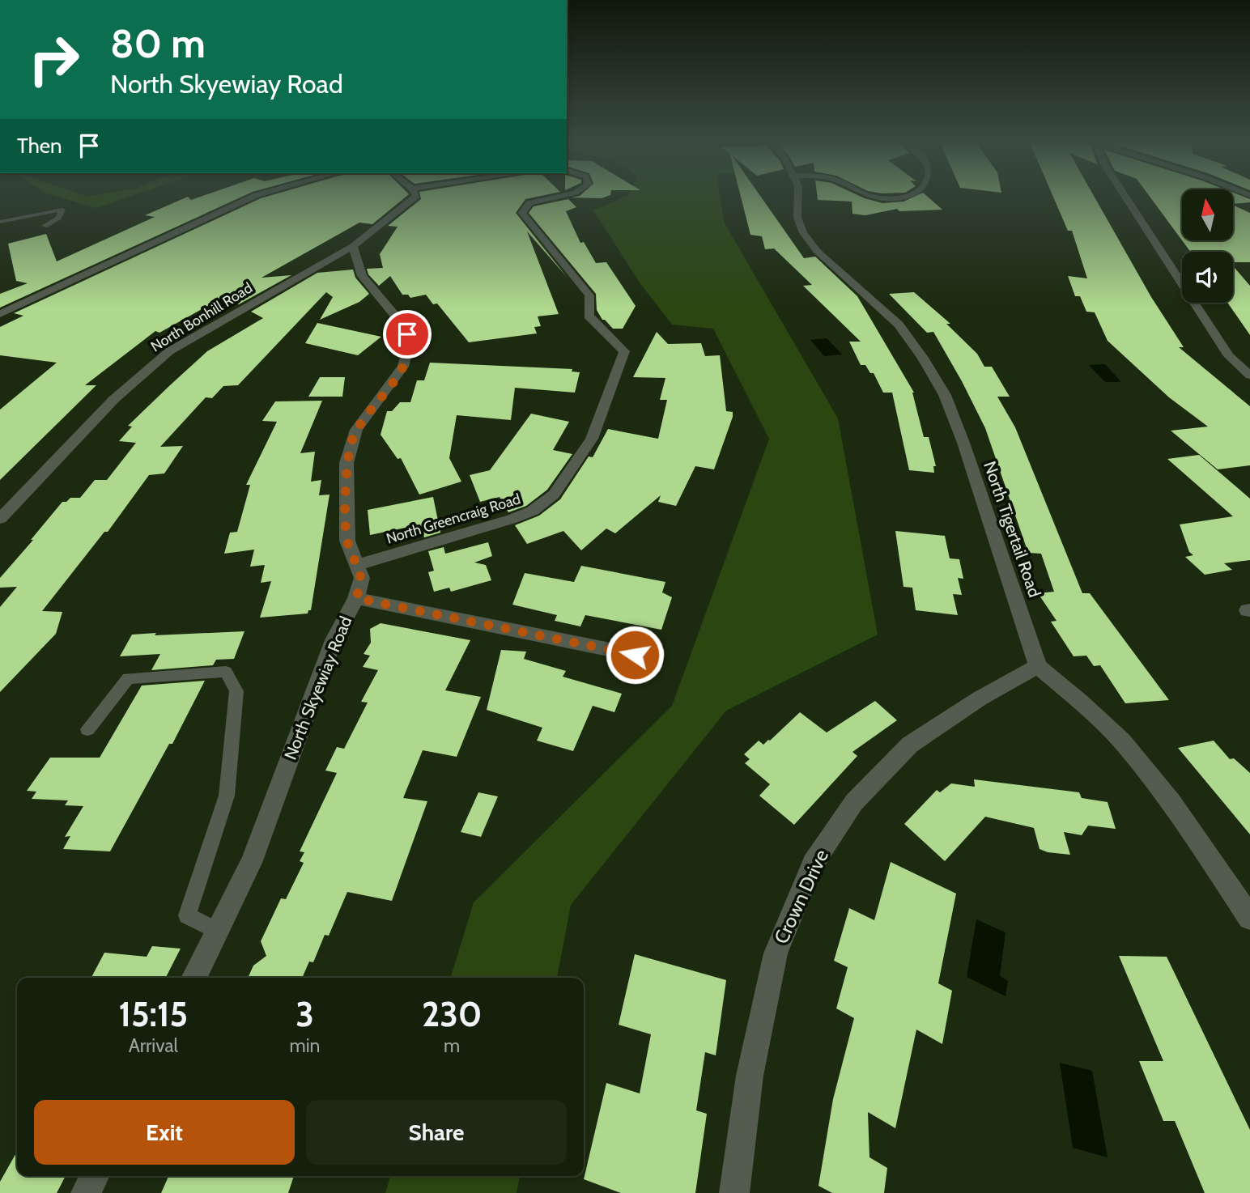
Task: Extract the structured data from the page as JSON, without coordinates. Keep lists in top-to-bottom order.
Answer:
{
  "streets": {
    "street": [
      "North Bonhill Road",
      "North Greencraig Road",
      "North Tigertail Road",
      "North Skyewiay Road",
      "Crown Drive"
    ]
  },
  "crossings": [
    ["North Bonhill Road", "North Skyewiay Road"],
    ["North Greencraig Road", "North Skyewiay Road"],
    ["North Tigertail Road", "Crown Drive"]
  ],
  "north": "top",
  "page": {
    "turn": ["80 m", "North Skyewiay Road"],
    "then": "Then",
    "eta": [
      "15:15",
      "Arrival",
      "3",
      "min",
      "230",
      "m"
    ],
    "buttons": ["Exit", "Share"]
  }
}
